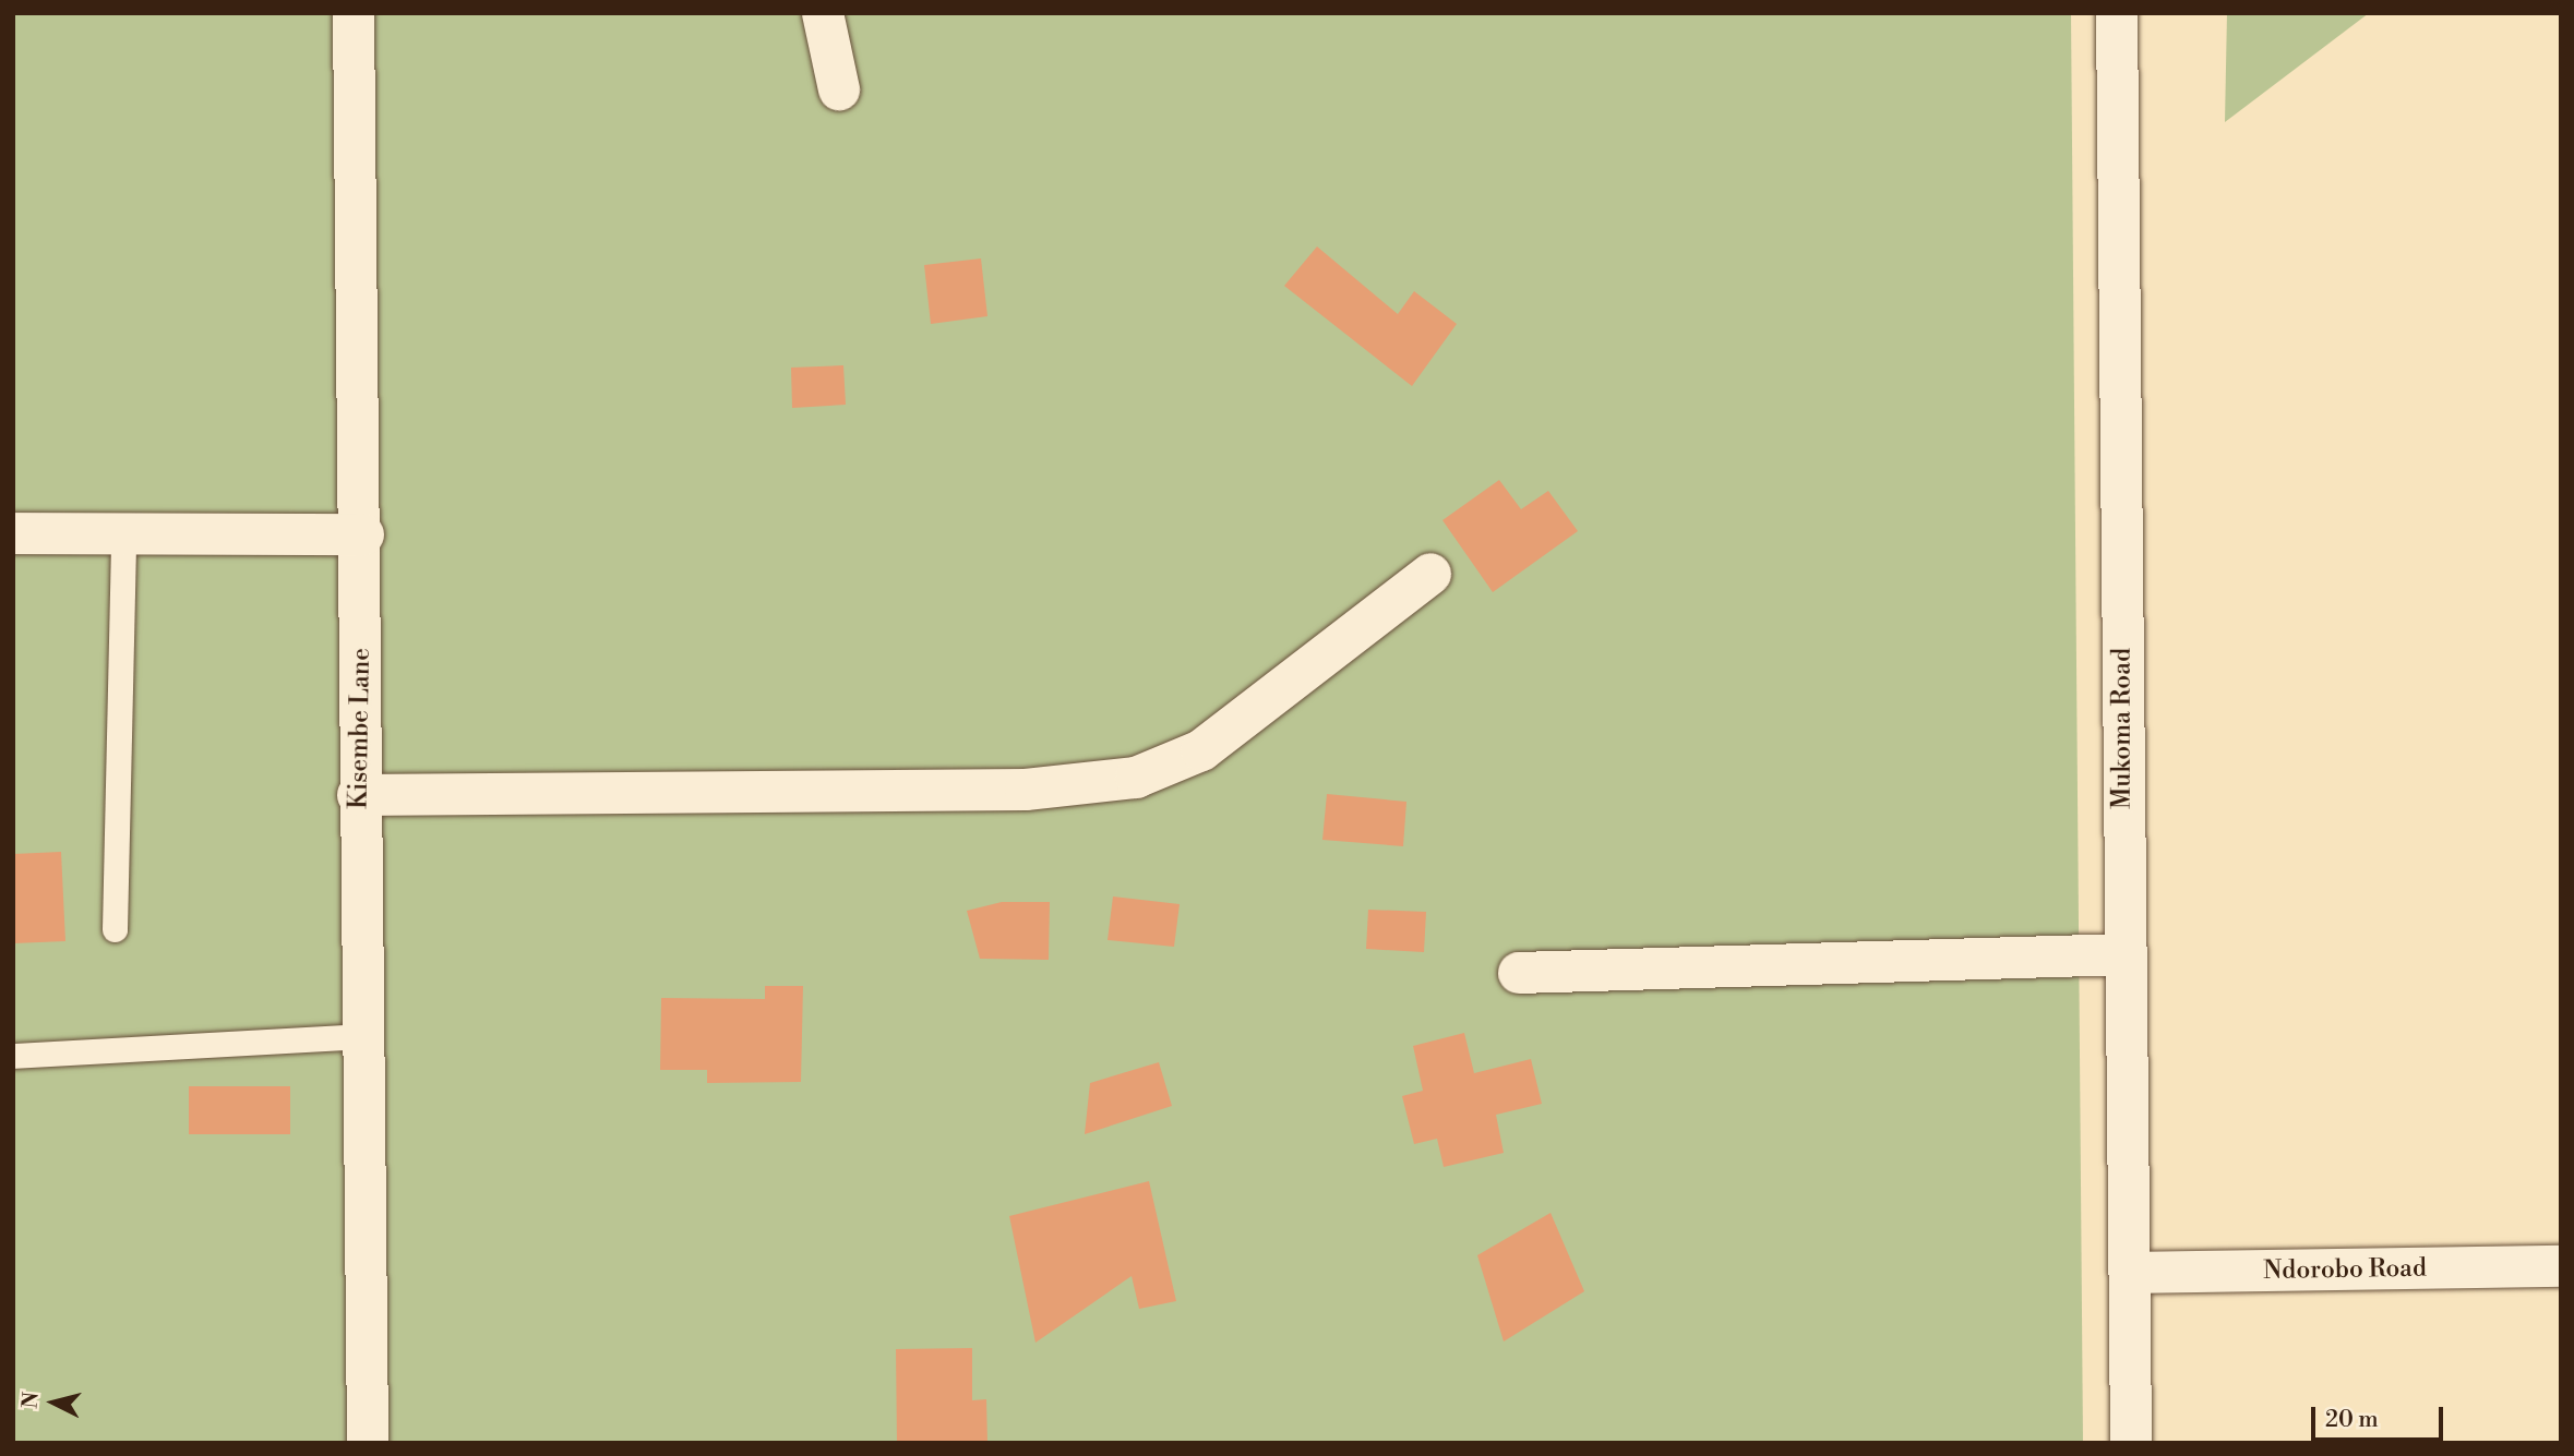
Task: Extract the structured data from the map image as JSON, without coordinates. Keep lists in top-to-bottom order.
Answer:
{
  "streets": {
    "street": ["Kisembe Lane", "Mukoma Road", "Ndorobo Road"]
  },
  "crossings": [
    ["Mukoma Road", "Ndorobo Road"]
  ],
  "scale_bar": "20 m",
  "north": "left"
}
